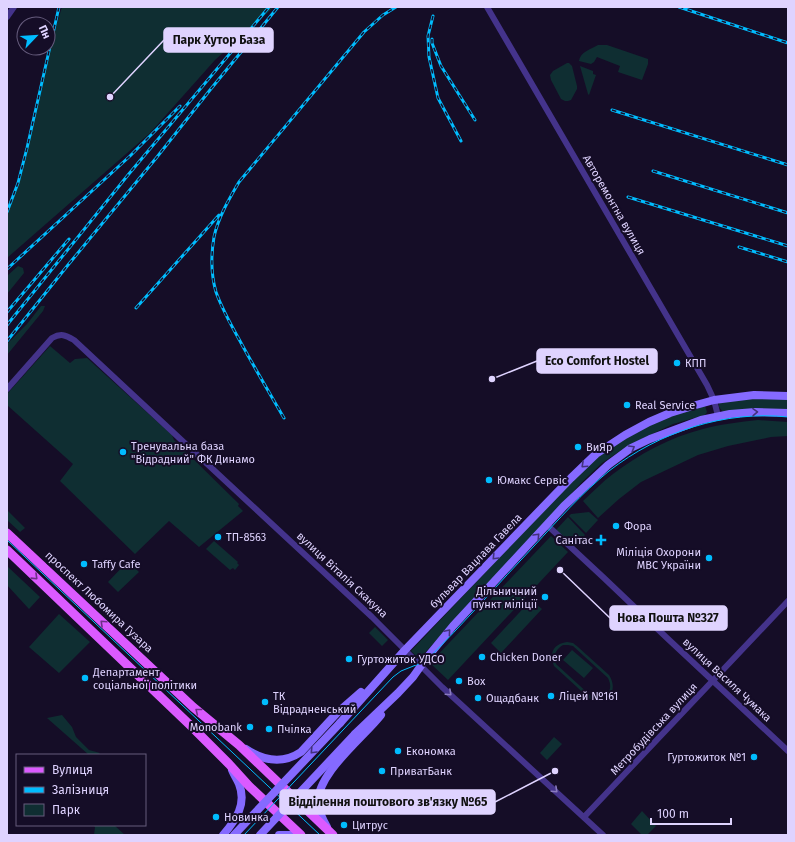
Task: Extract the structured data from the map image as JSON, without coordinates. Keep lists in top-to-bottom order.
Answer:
{
  "streets": {
    "main road": ["бульвар Вацлава Гавела", "проспект Любомира Гузара"],
    "street": [
      "Авторемонтна вулиця",
      "вулиця Віталія Скакуна",
      "вулиця Василя Чумака",
      "Метробудівська вулиця"
    ]
  },
  "crossings": [
    ["Авторемонтна вулиця", "бульвар Вацлава Гавела"],
    ["бульвар Вацлава Гавела", "вулиця Віталія Скакуна"],
    ["вулиця Віталія Скакуна", "Метробудівська вулиця"],
    ["вулиця Василя Чумака", "Метробудівська вулиця"]
  ],
  "places": {
    "other": [
      "Парк Хутор База",
      "КПП",
      "Eco Comfort Hostel",
      "Real Service",
      "ВиЯр",
      "Тренувальна база \"Відрадний\" ФК Динамо",
      "Юмакс Сервіс",
      "Фора",
      "ТП-8563",
      "Міліція Охорони МВС України",
      "Taffy Cafe",
      "Нова Пошта №327",
      "Дільничний пункт міліції",
      "Chicken Doner",
      "Гуртожиток УДСО",
      "Департамент соціальної політики",
      "Box",
      "Ліцей №161",
      "Ощадбанк",
      "ТК Відрадненський",
      "Monobank",
      "Пчілка",
      "Економка",
      "Гуртожиток №1",
      "ПриватБанк",
      "Відділення поштового зв'язку №65",
      "Новинка",
      "Цитрус"
    ],
    "health": ["Санітас"]
  },
  "legend": ["Вулиця", "Залізниця", "Парк"],
  "scale_bar": "100 m",
  "north": "top right"
}
